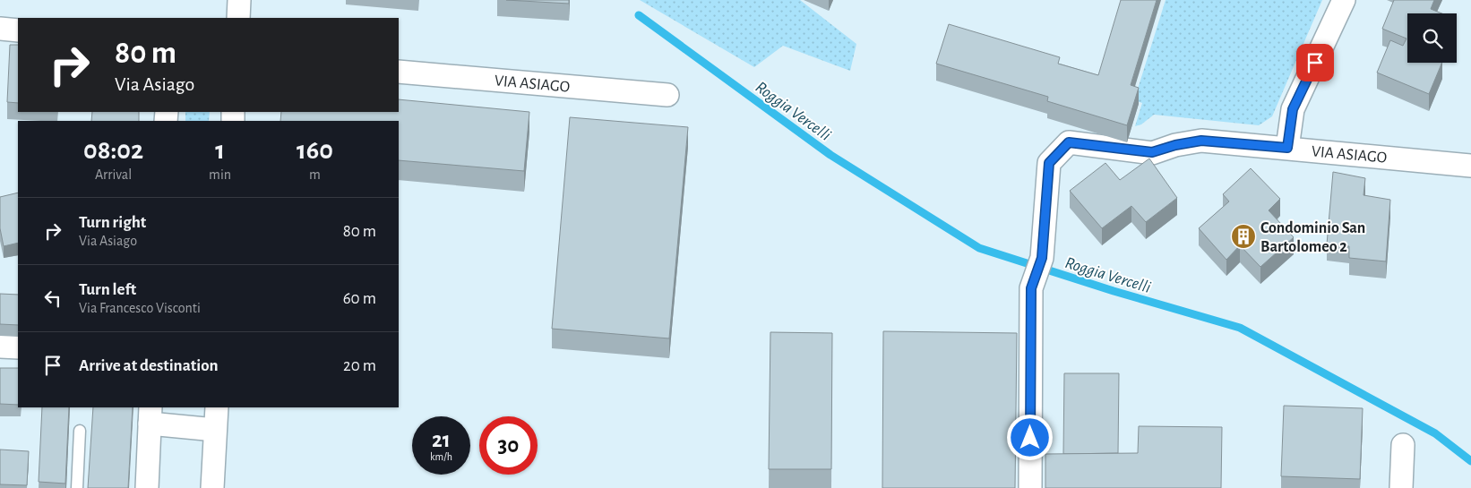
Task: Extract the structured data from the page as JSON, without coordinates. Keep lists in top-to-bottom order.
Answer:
{
  "streets": {
    "street": ["VIA ASIAGO"]
  },
  "water": ["Roggia Vercelli"],
  "places": {
    "building": ["Condominio San Bartolomeo 2"]
  },
  "page": {
    "turn": ["80 m", "Via Asiago"],
    "eta": [
      "08:02",
      "Arrival",
      "1",
      "min",
      "160",
      "m"
    ],
    "list": [
      {
        "name": "Turn right",
        "note": "Via Asiago",
        "value": "80 m"
      },
      {
        "name": "Turn left",
        "note": "Via Francesco Visconti",
        "value": "60 m"
      },
      {
        "name": "Arrive at destination",
        "value": "20 m"
      }
    ],
    "speed": "21 km/h",
    "limit": "30"
  }
}
